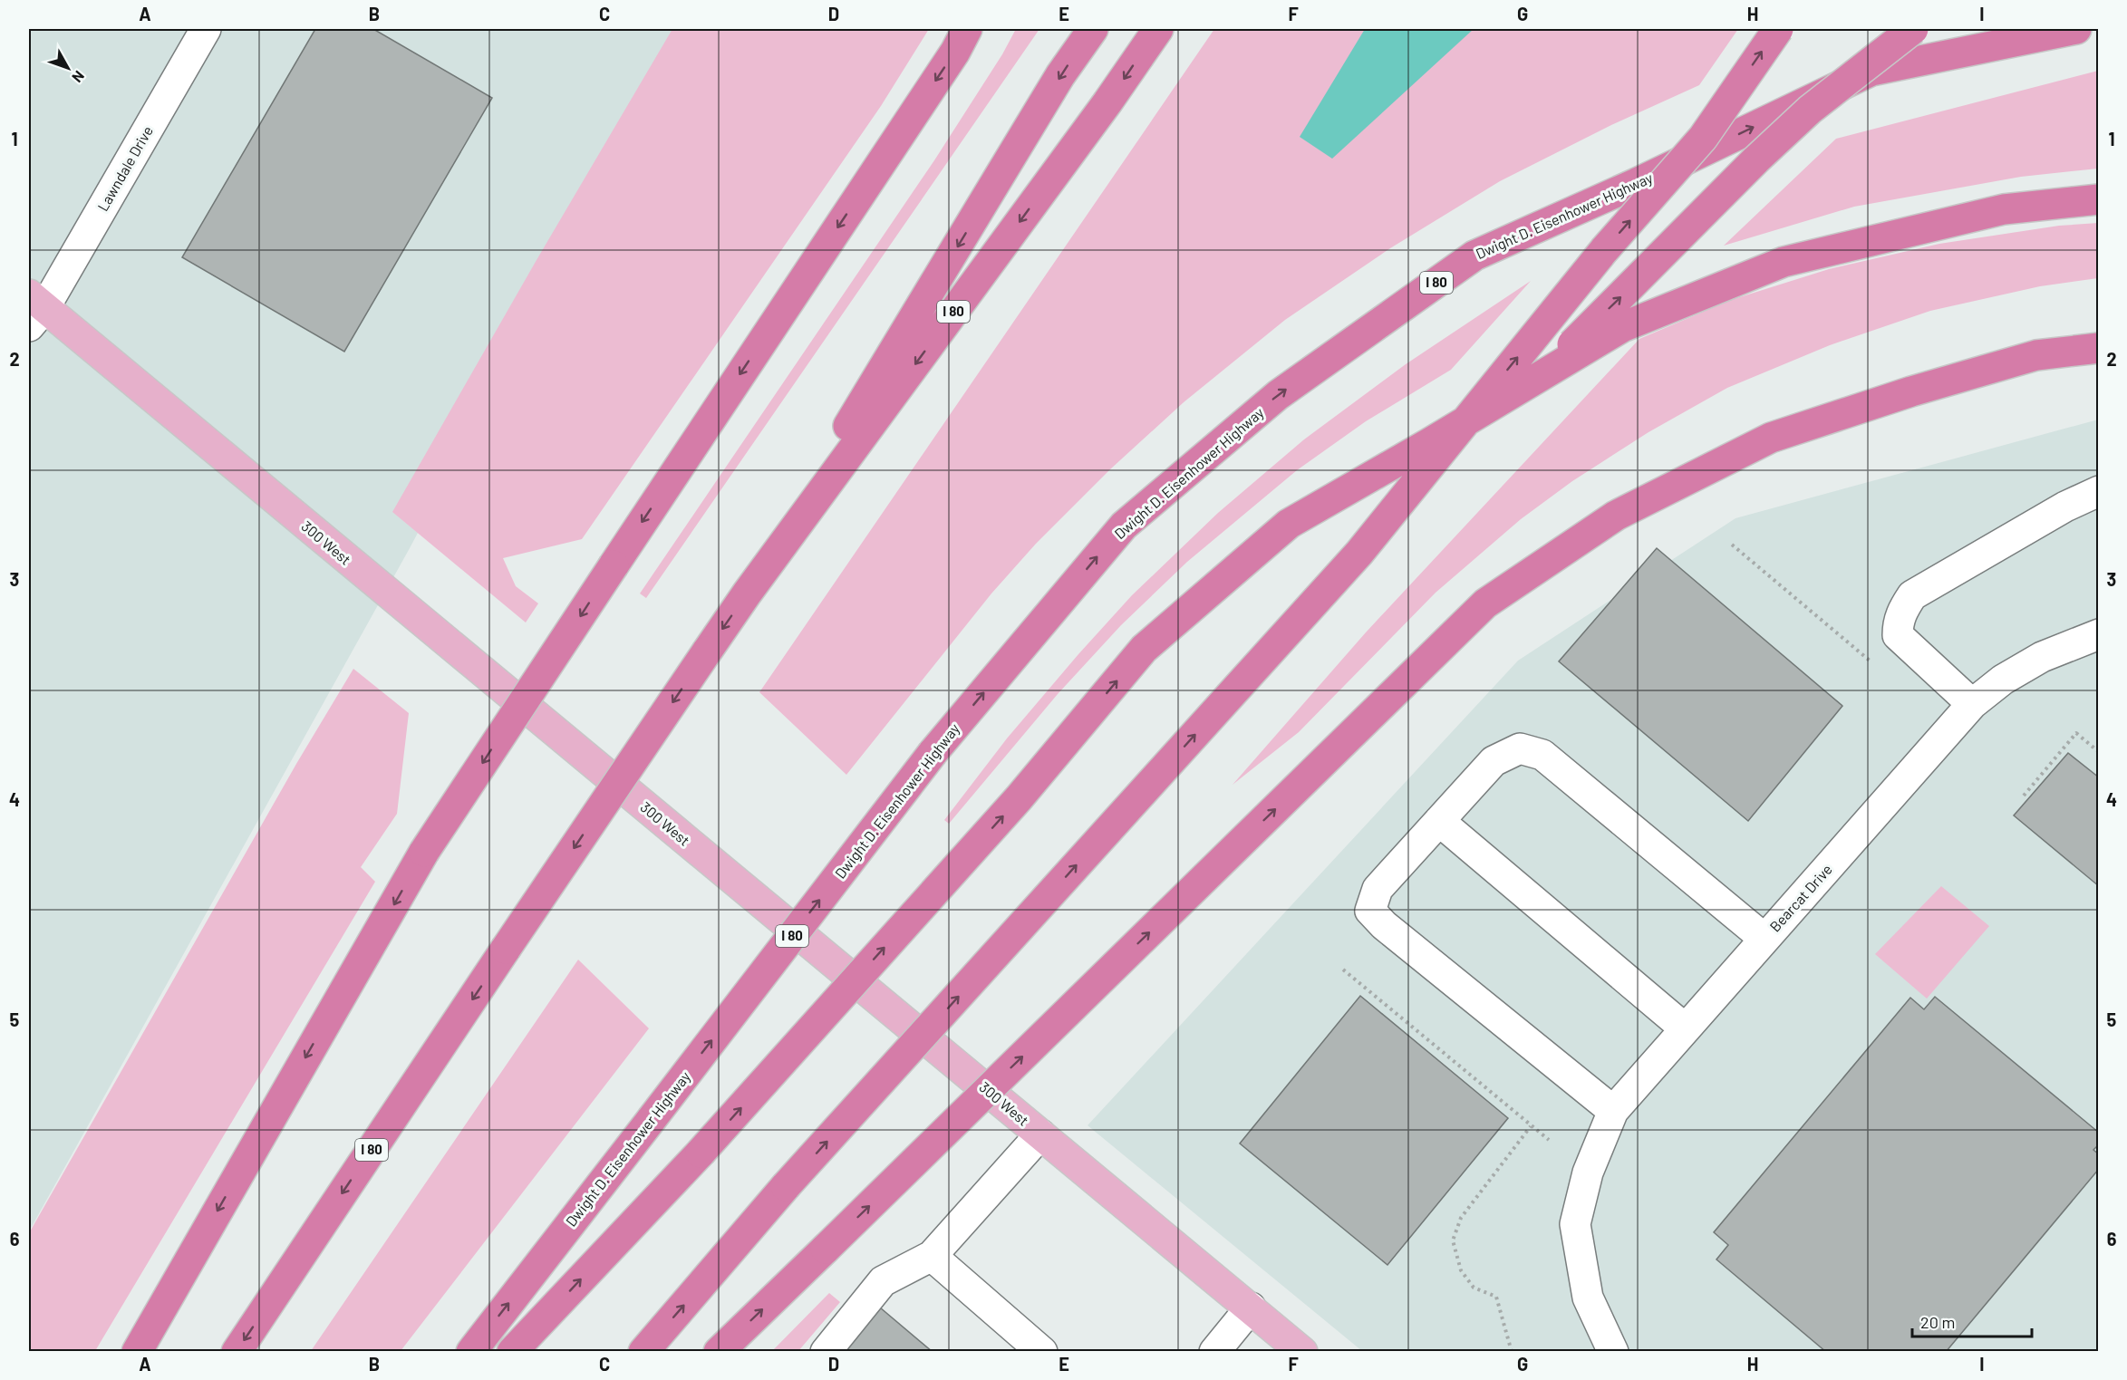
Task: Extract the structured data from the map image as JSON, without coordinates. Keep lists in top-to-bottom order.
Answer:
{
  "streets": {
    "highway": ["Dwight D. Eisenhower Highway", "I 80"],
    "main road": ["300 West"],
    "street": ["Lawndale Drive", "Bearcat Drive"]
  },
  "crossings": [
    ["Lawndale Drive", "300 West"]
  ],
  "scale_bar": "20 m",
  "north": "bottom right",
  "grid": {
    "columns": [
      "A",
      "B",
      "C",
      "D",
      "E",
      "F",
      "G",
      "H",
      "I"
    ],
    "rows": [
      "1",
      "2",
      "3",
      "4",
      "5",
      "6"
    ]
  }
}
